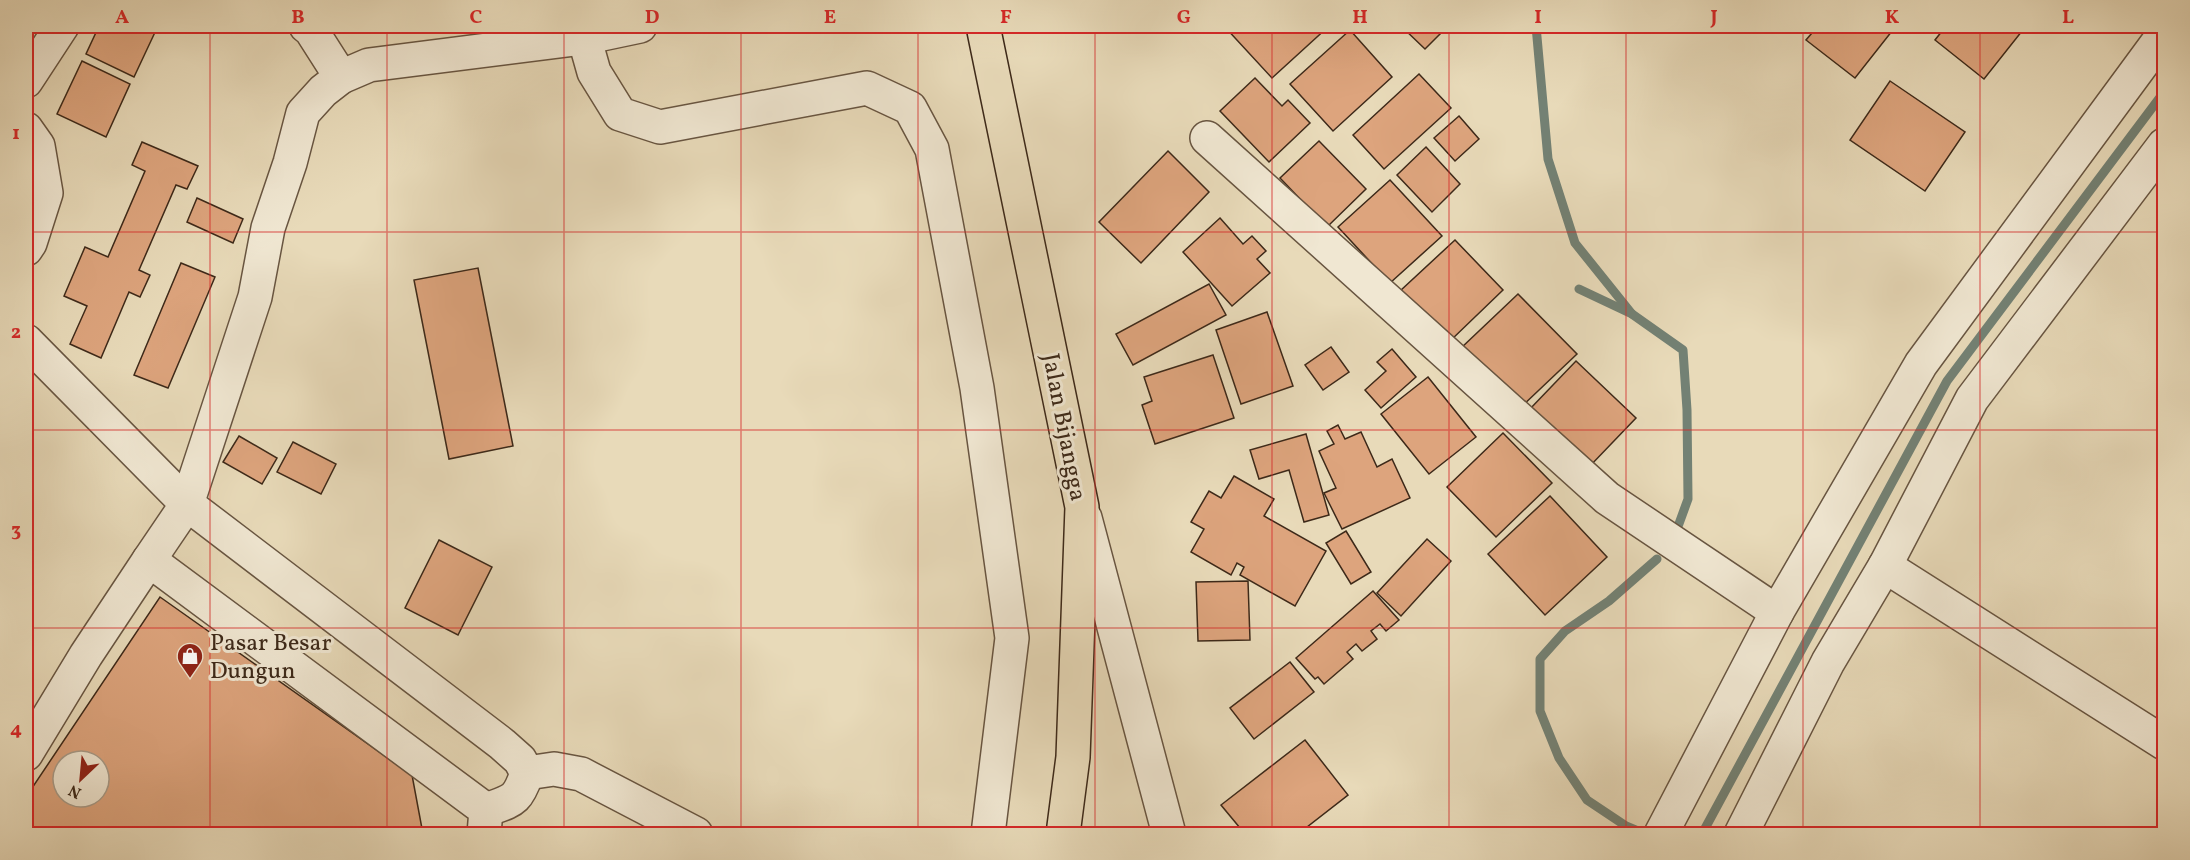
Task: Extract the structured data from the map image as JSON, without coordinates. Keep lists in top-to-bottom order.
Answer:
{
  "streets": {
    "main road": ["Jalan Bijangga"]
  },
  "places": {
    "shop": ["Pasar Besar Dungun"]
  },
  "north": "bottom left",
  "grid": {
    "columns": [
      "A",
      "B",
      "C",
      "D",
      "E",
      "F",
      "G",
      "H",
      "I",
      "J",
      "K",
      "L"
    ],
    "rows": [
      "1",
      "2",
      "3",
      "4"
    ]
  }
}
